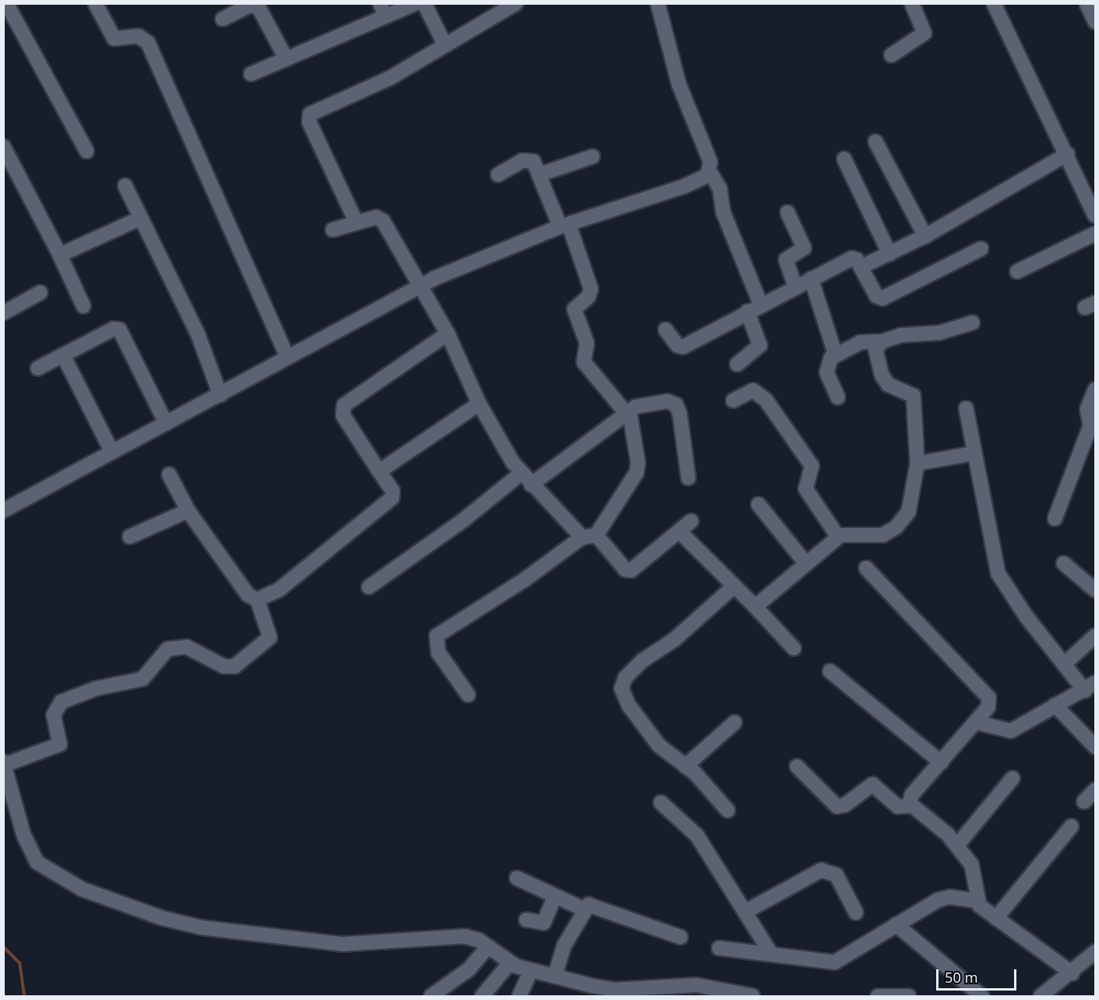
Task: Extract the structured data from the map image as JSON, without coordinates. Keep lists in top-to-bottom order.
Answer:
{
  "scale_bar": "50 m"
}
